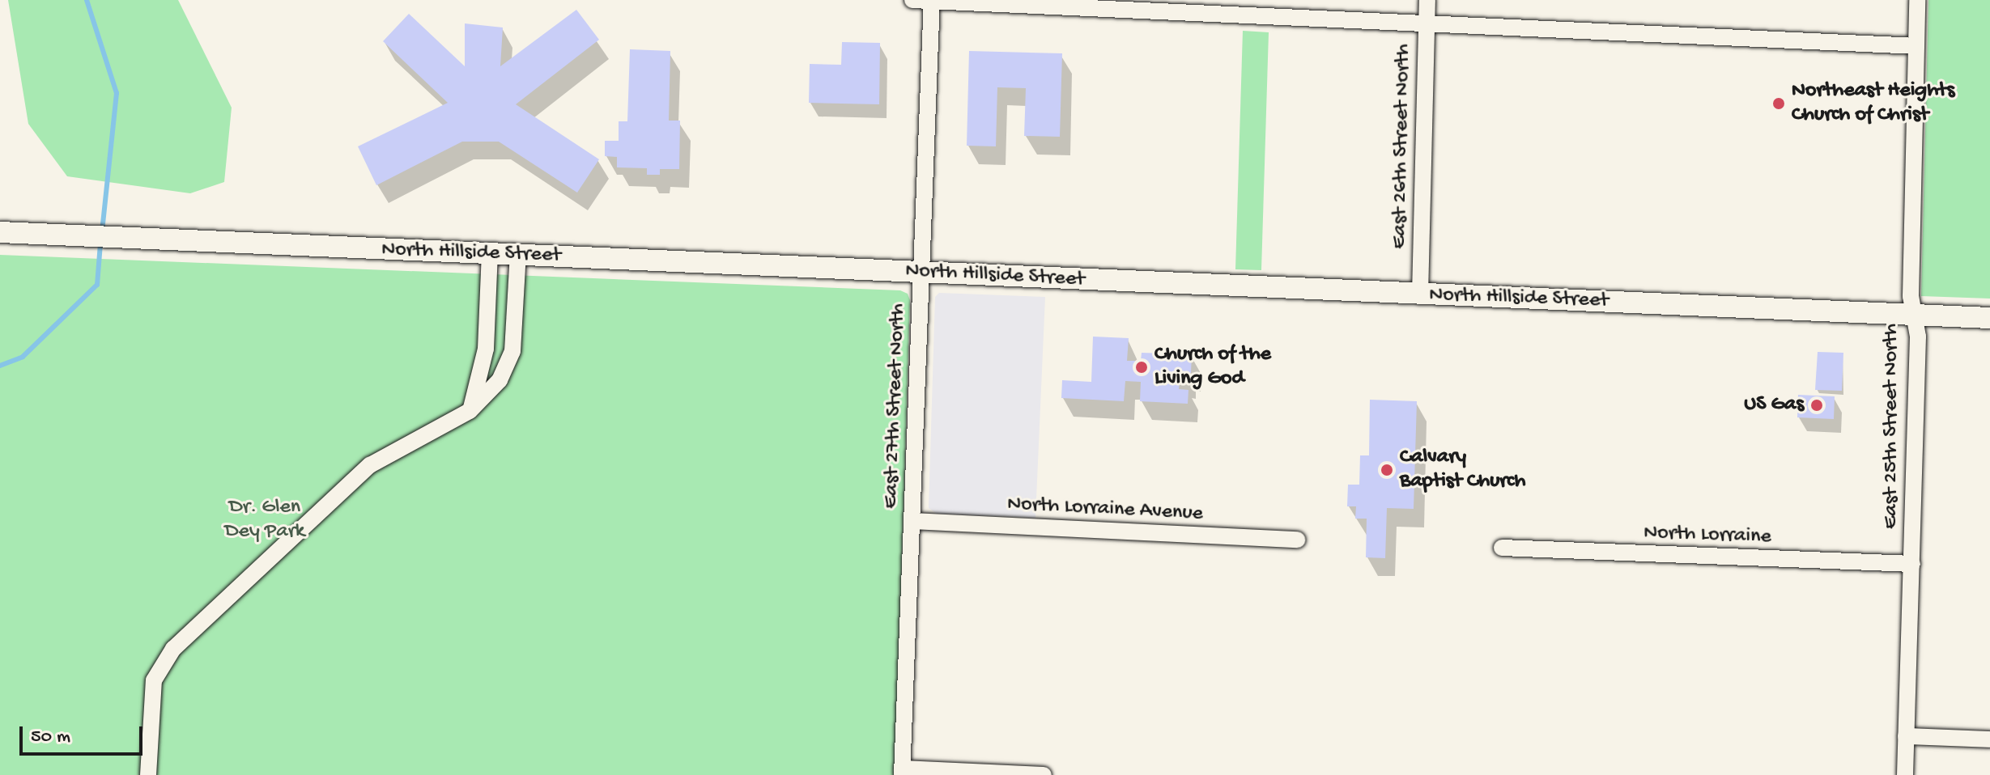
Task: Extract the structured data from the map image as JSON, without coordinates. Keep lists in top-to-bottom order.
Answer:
{
  "streets": {
    "main road": ["North Hillside Street"],
    "street": [
      "East 26th Street North",
      "East 27th Street North",
      "East 25th Street North",
      "North Lorraine Avenue",
      "North Lorraine"
    ]
  },
  "crossings": [
    ["East 26th Street North", "North Hillside Street"],
    ["North Hillside Street", "East 27th Street North"],
    ["North Hillside Street", "East 25th Street North"],
    ["East 27th Street North", "North Lorraine Avenue"],
    ["East 25th Street North", "North Lorraine"]
  ],
  "parks": ["Dr. Glen Dey Park"],
  "places": [
    "Northeast Heights Church of Christ",
    "Church of the Living God",
    "US Gas",
    "Calvary Baptist Church"
  ],
  "scale_bar": "50 m"
}
